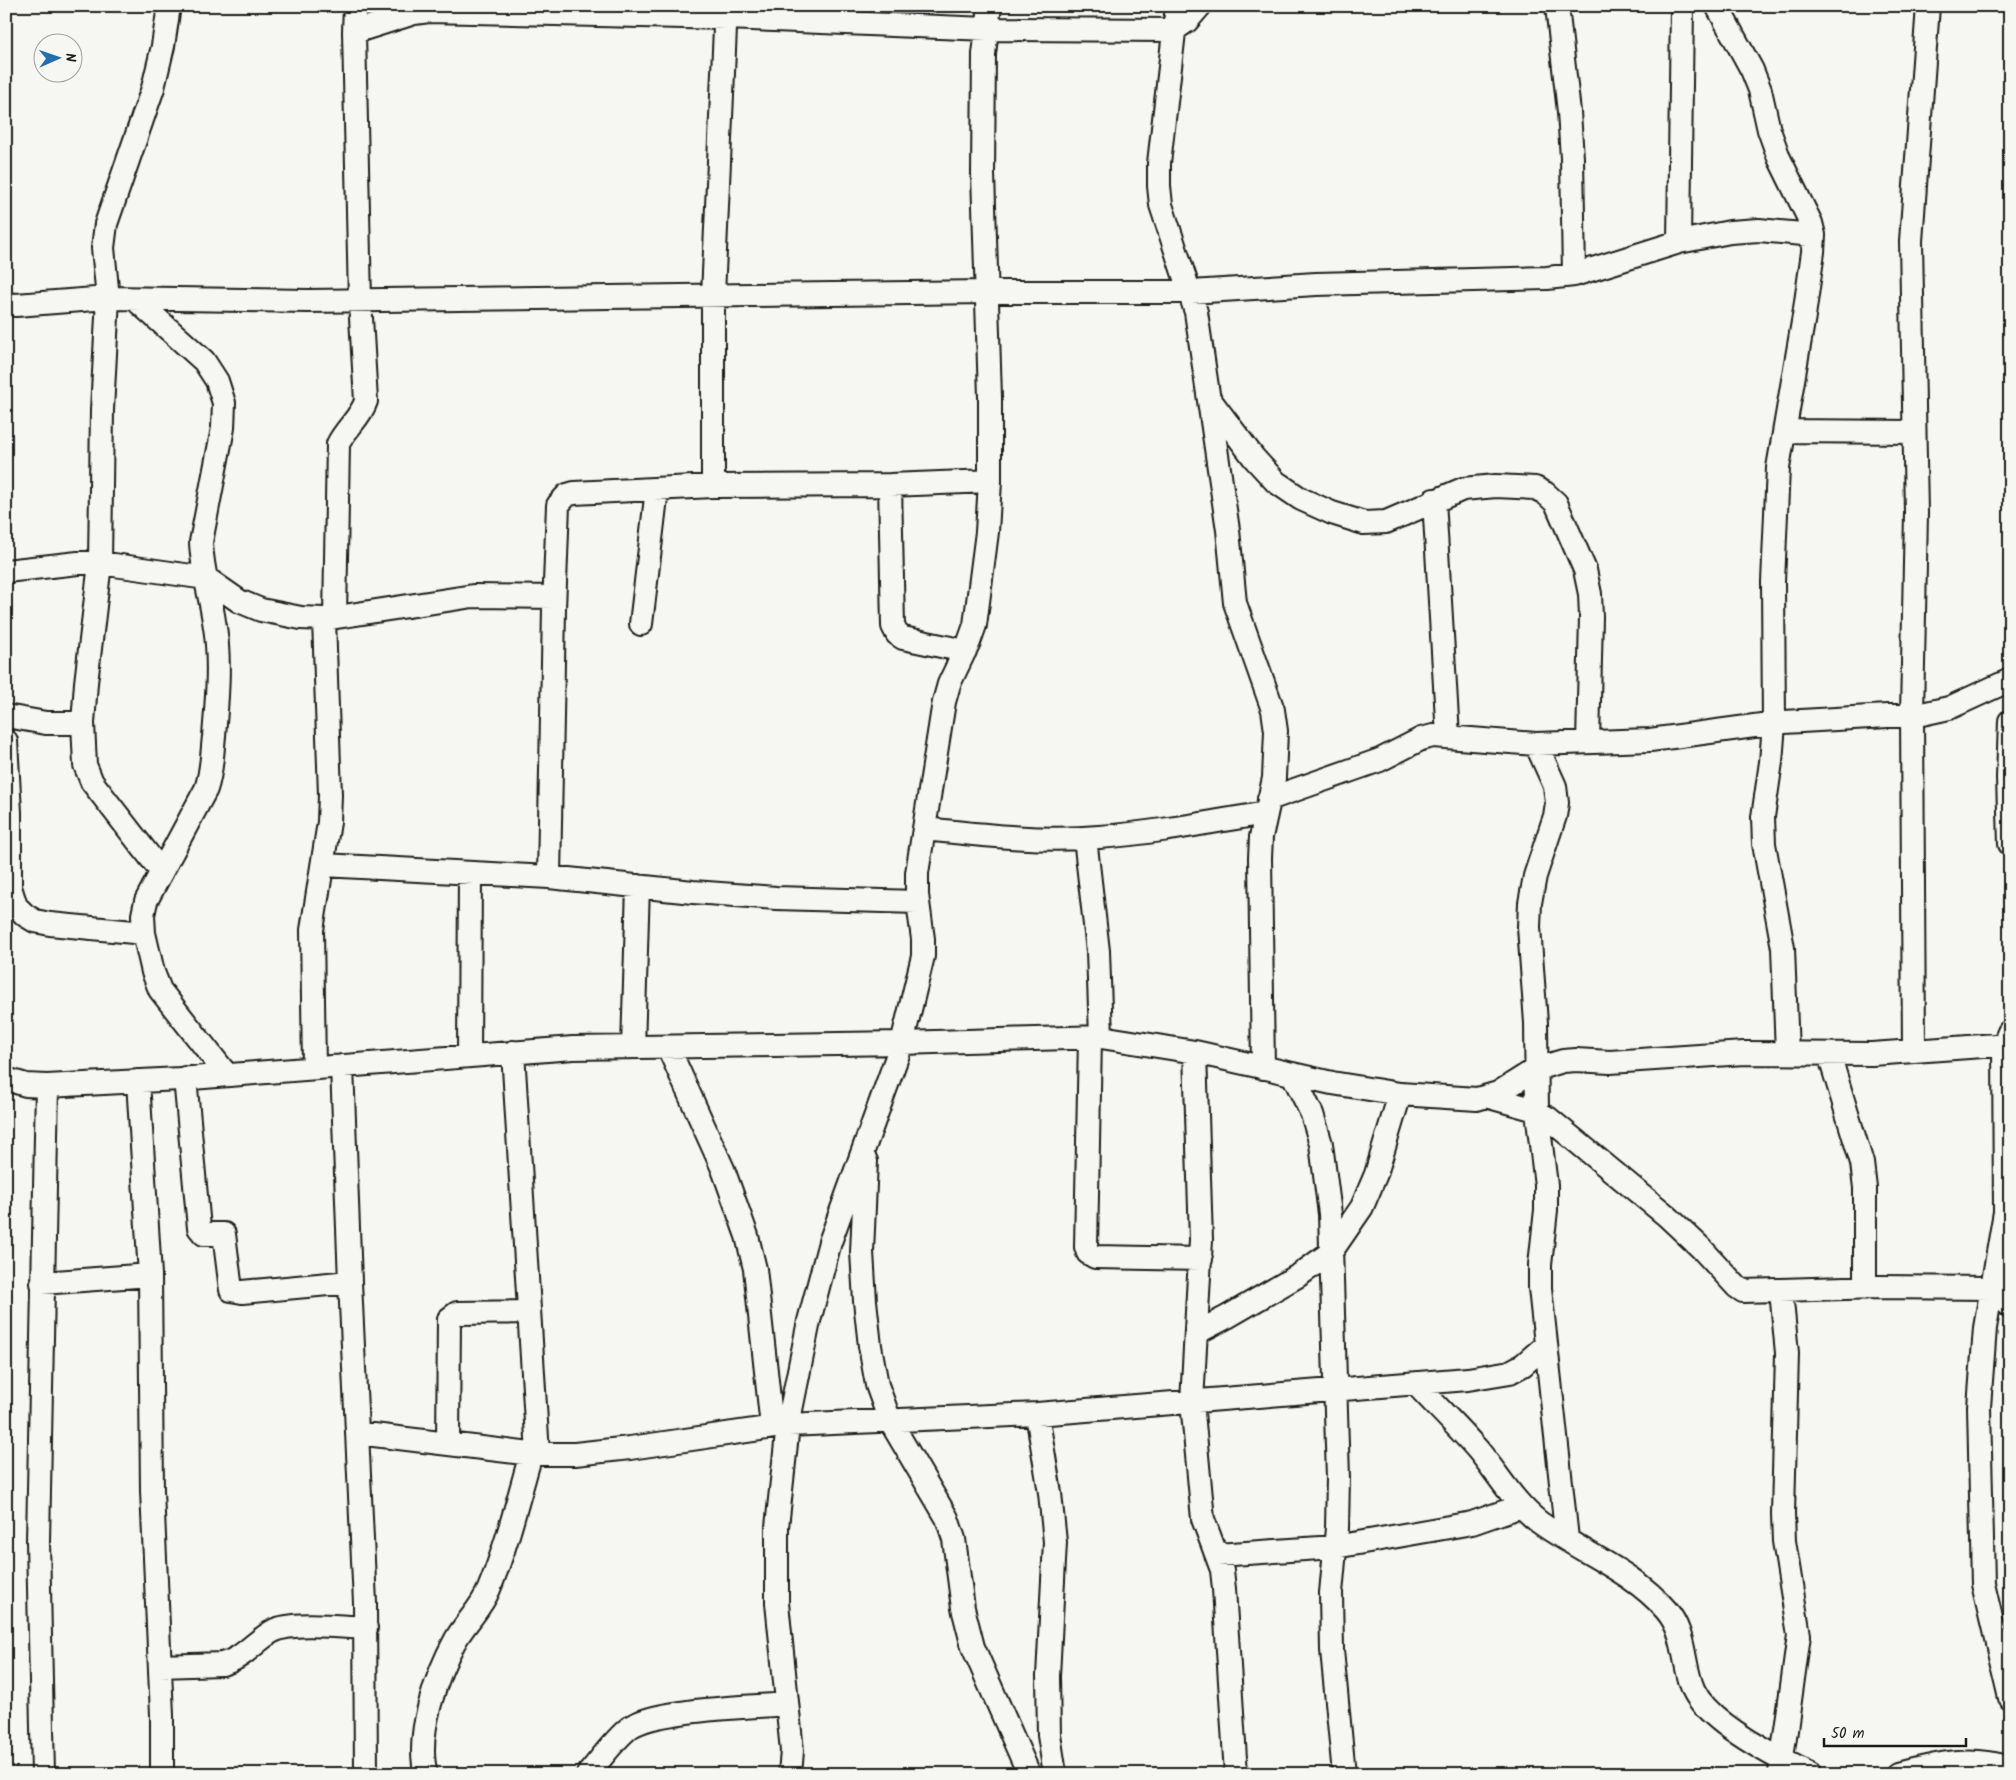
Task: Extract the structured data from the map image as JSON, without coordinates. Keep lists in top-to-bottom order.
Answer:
{
  "scale_bar": "50 m",
  "north": "right"
}
